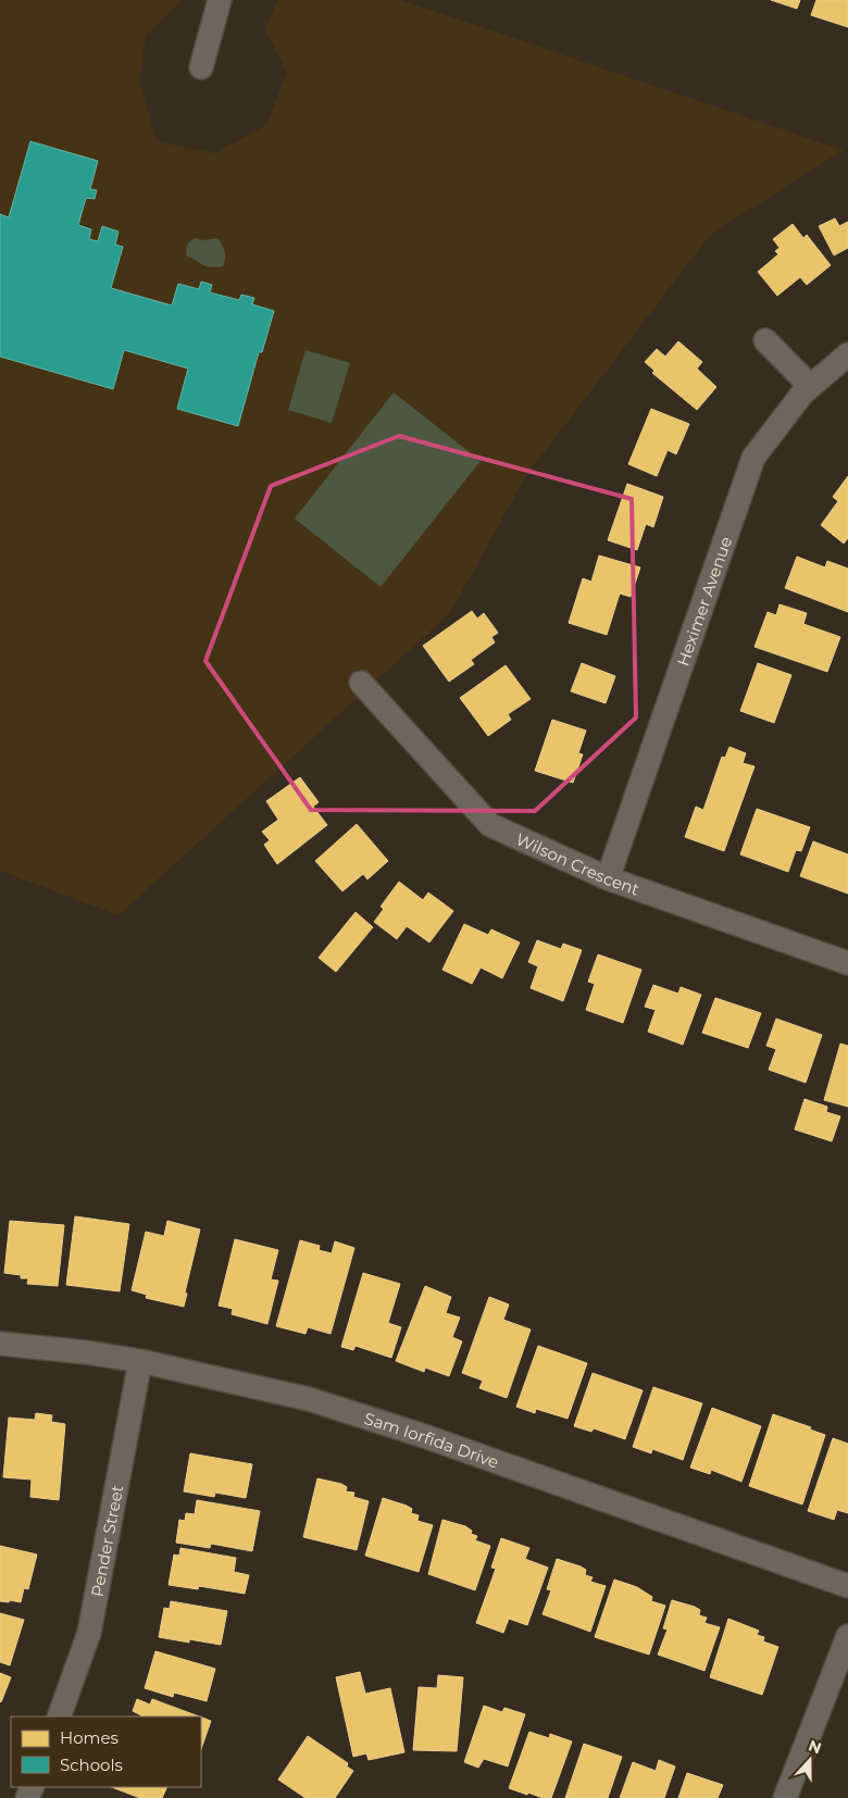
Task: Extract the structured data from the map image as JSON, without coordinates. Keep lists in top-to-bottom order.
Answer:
{
  "streets": {
    "street": [
      "Heximer Avenue",
      "Wilson Crescent",
      "Sam Iorfida Drive",
      "Pender Street"
    ]
  },
  "crossings": [
    ["Heximer Avenue", "Wilson Crescent"],
    ["Sam Iorfida Drive", "Pender Street"]
  ],
  "legend": ["Homes", "Schools"],
  "north": "top"
}
